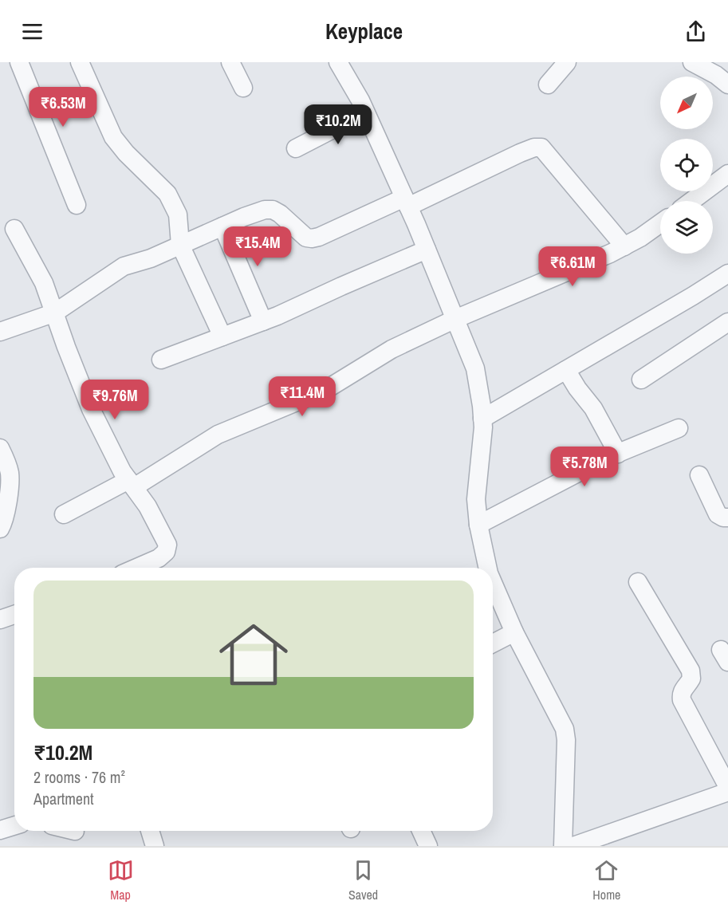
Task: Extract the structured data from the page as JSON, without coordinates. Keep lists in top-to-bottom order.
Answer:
{
  "north": "bottom left",
  "page": {
    "header": "Keyplace",
    "price": [
      "₹6.53M",
      "₹10.2M",
      "₹15.4M",
      "₹6.61M",
      "₹11.4M",
      "₹9.76M",
      "₹5.78M"
    ],
    "list": [
      {
        "name": "₹10.2M",
        "note": "2 rooms · 76 m² · Apartment"
      }
    ],
    "tabs": ["Map", "Saved", "Home"]
  }
}
